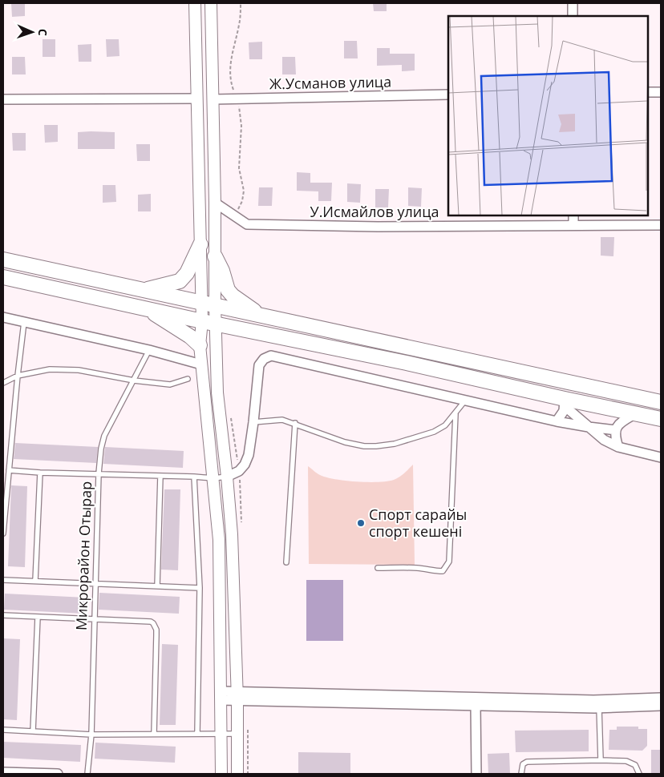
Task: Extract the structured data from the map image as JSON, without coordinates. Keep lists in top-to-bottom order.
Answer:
{
  "streets": {
    "street": ["Ж.Усманов улица", "У.Исмайлов улица"],
    "lane": ["Микрорайон Отырар"]
  },
  "places": ["Спорт сарайы спорт кешені"],
  "north": "right"
}
